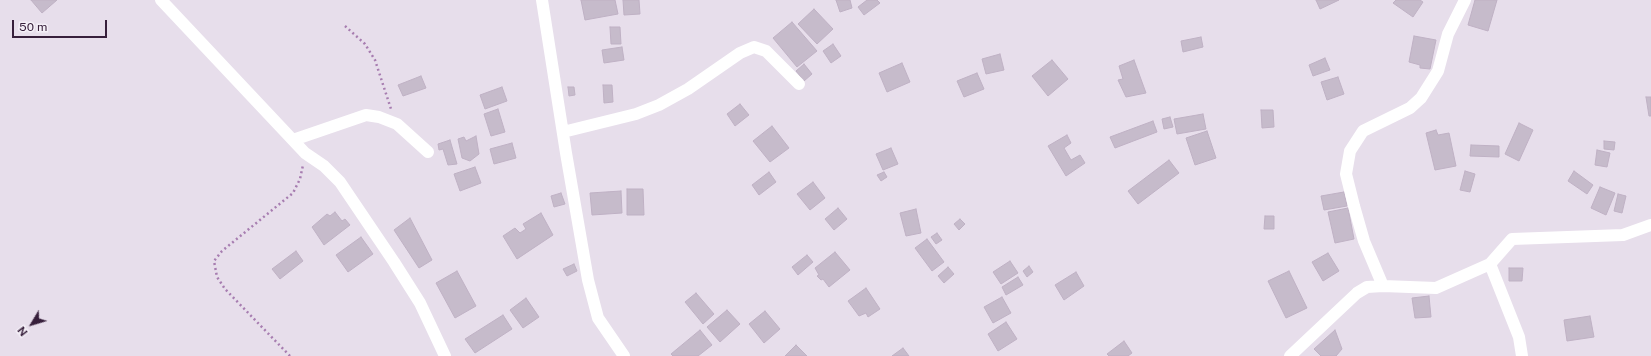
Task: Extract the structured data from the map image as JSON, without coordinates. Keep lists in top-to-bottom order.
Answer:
{
  "scale_bar": "50 m",
  "north": "bottom left"
}
